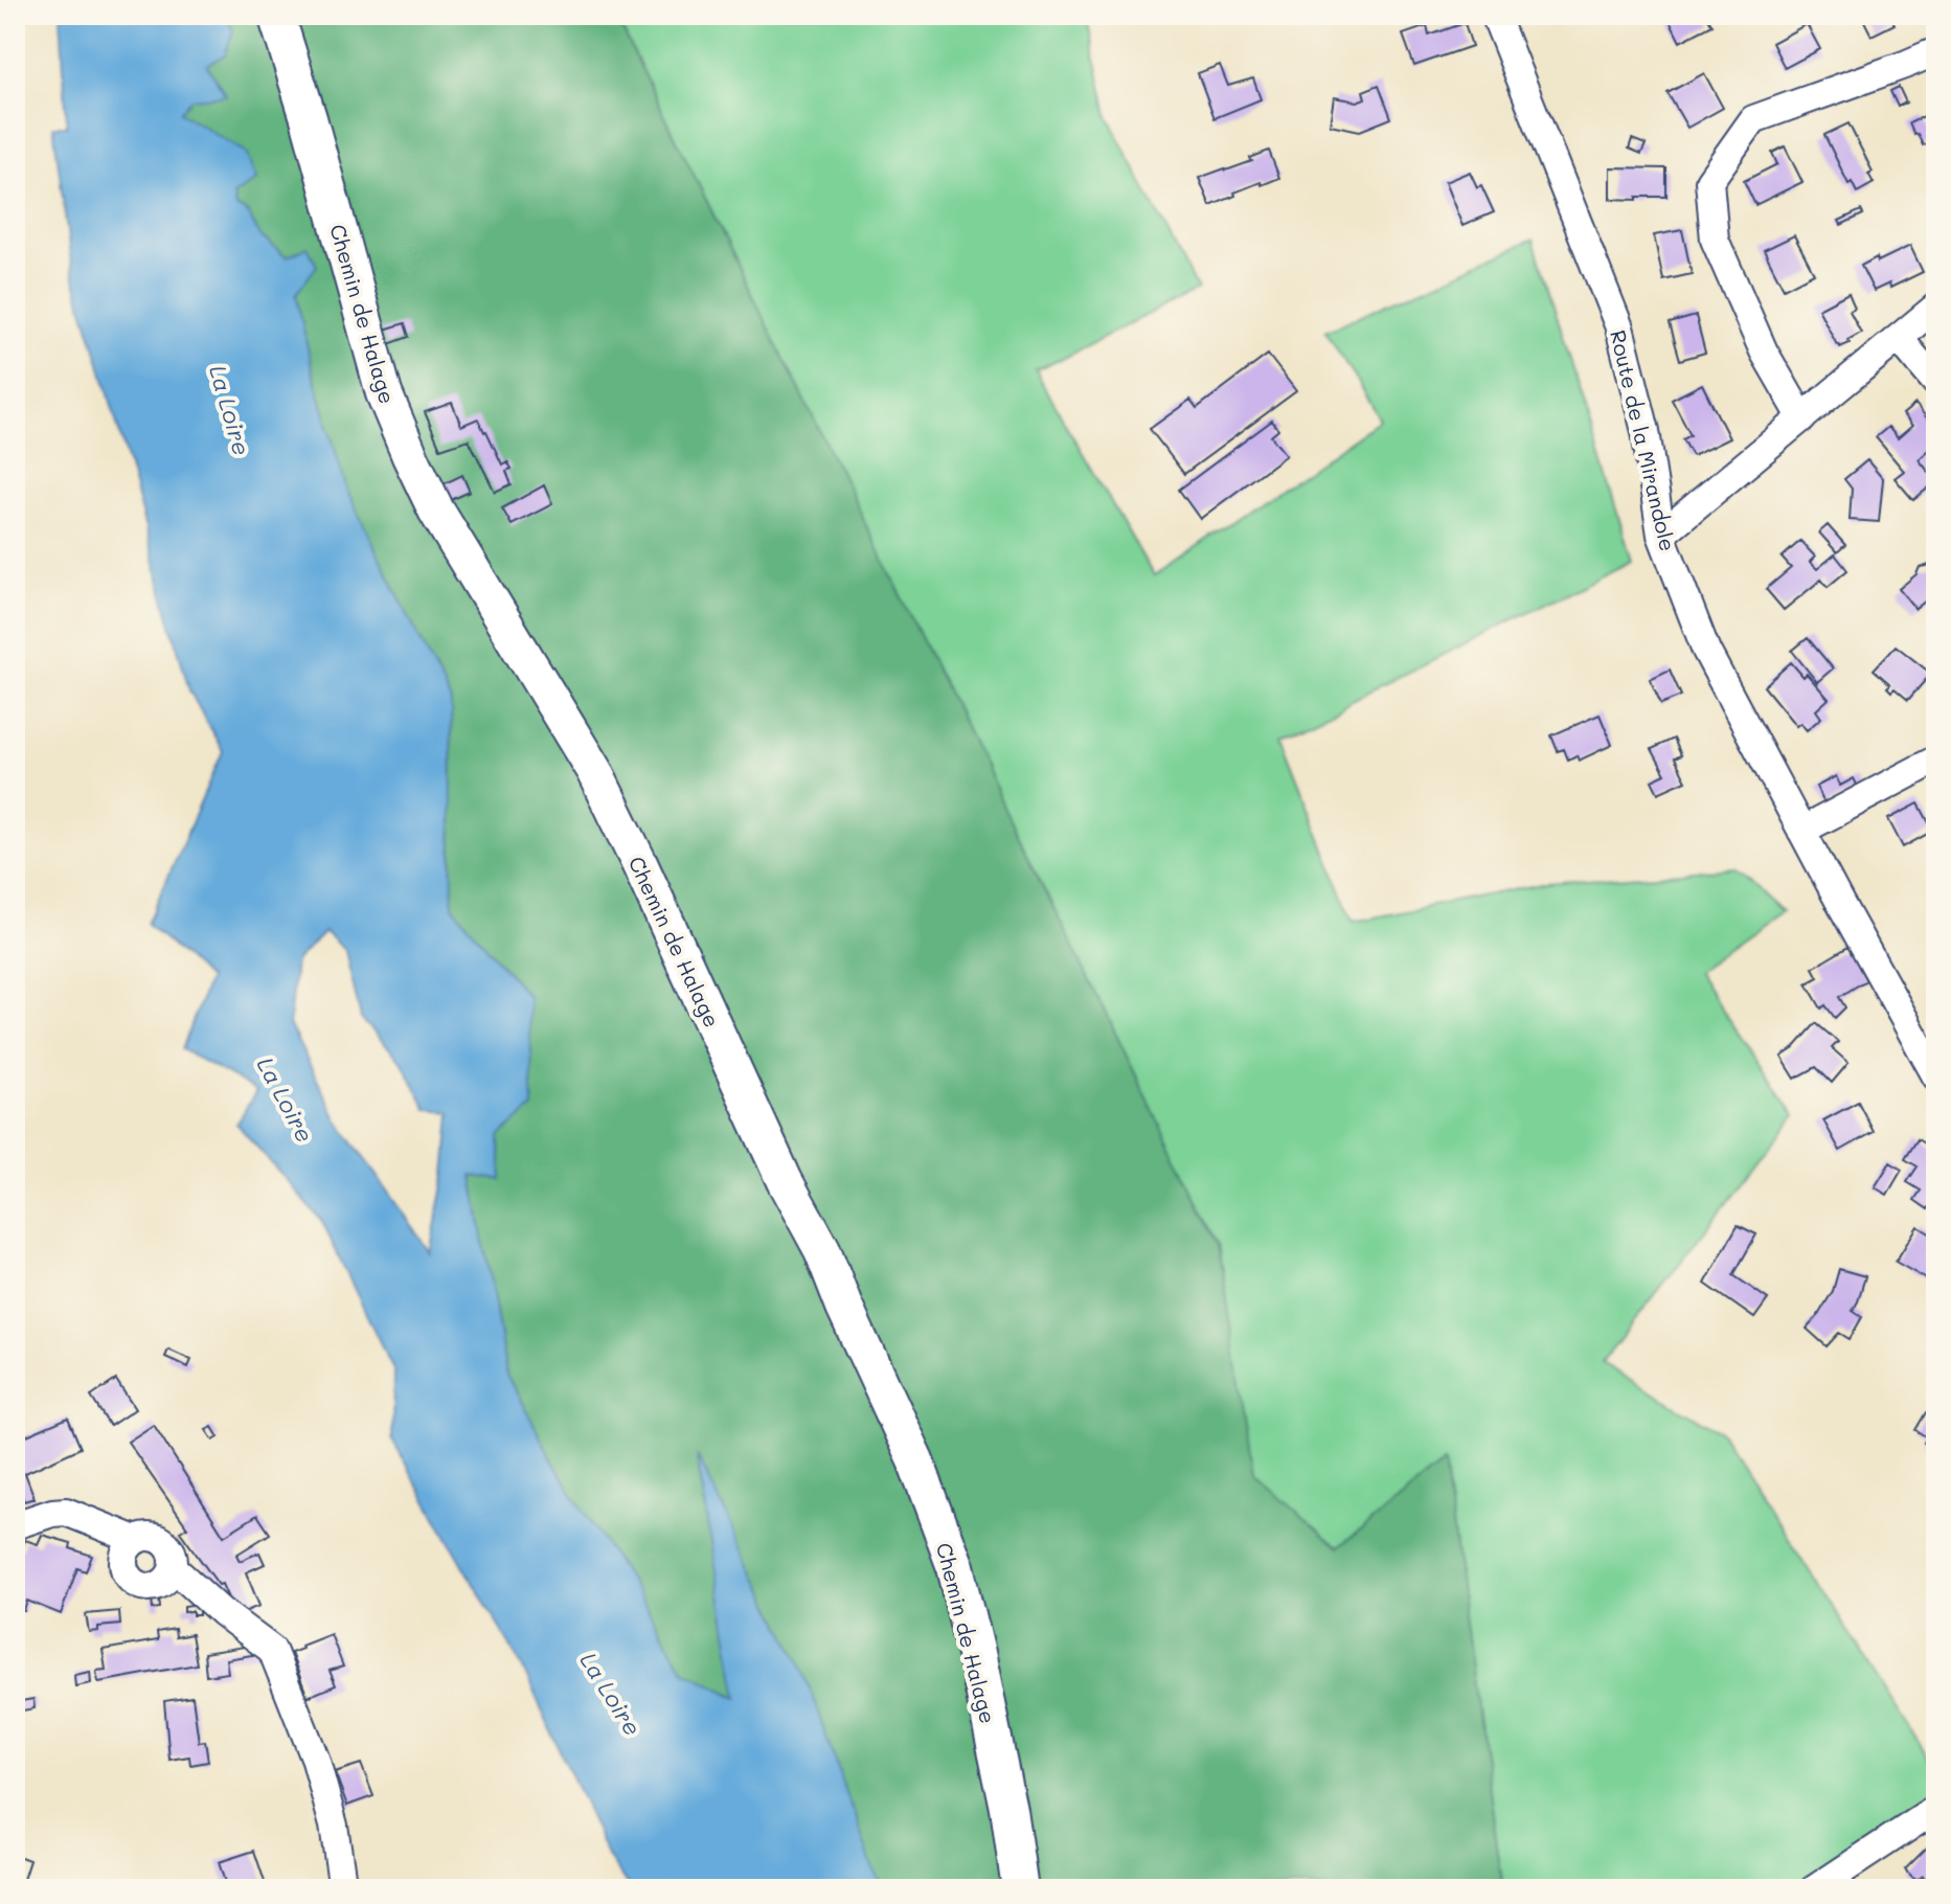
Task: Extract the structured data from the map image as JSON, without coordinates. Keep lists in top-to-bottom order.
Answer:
{
  "streets": {
    "main road": ["Chemin de Halage"],
    "street": ["Route de la Mirandole"]
  },
  "water": ["La Loire"]
}
